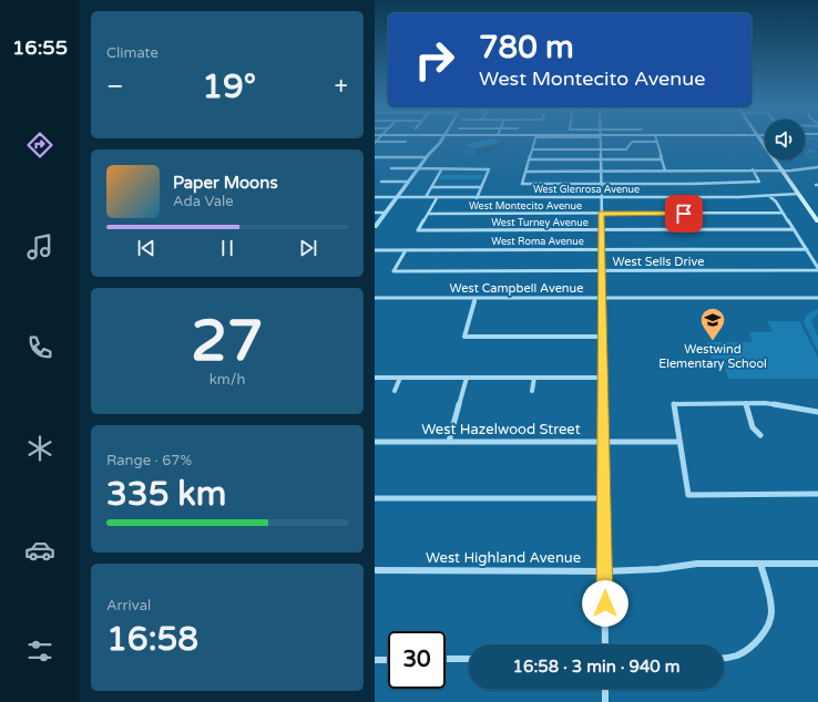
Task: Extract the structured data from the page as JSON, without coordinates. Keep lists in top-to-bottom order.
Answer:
{
  "streets": {
    "street": [
      "West Glenrosa Avenue",
      "West Montecito Avenue",
      "West Turney Avenue",
      "West Roma Avenue",
      "West Sells Drive",
      "West Campbell Avenue",
      "West Hazelwood Street",
      "West Highland Avenue"
    ]
  },
  "crossings": [
    ["West Montecito Avenue", "West Turney Avenue"],
    ["West Roma Avenue", "West Sells Drive"]
  ],
  "places": {
    "school or university": ["Westwind Elementary School"]
  },
  "page": {
    "tabs": "16:55",
    "tile": [
      "Climate",
      ["27", "km/h"],
      ["Range · 67%", "335 km"],
      ["Arrival", "16:58"]
    ],
    "turn": ["780 m", "West Montecito Avenue"],
    "heat": ["−", "19°", "+"],
    "song": ["Paper Moons", "Ada Vale"],
    "limit": "30",
    "trip": "16:58 · 3 min · 940 m"
  }
}
